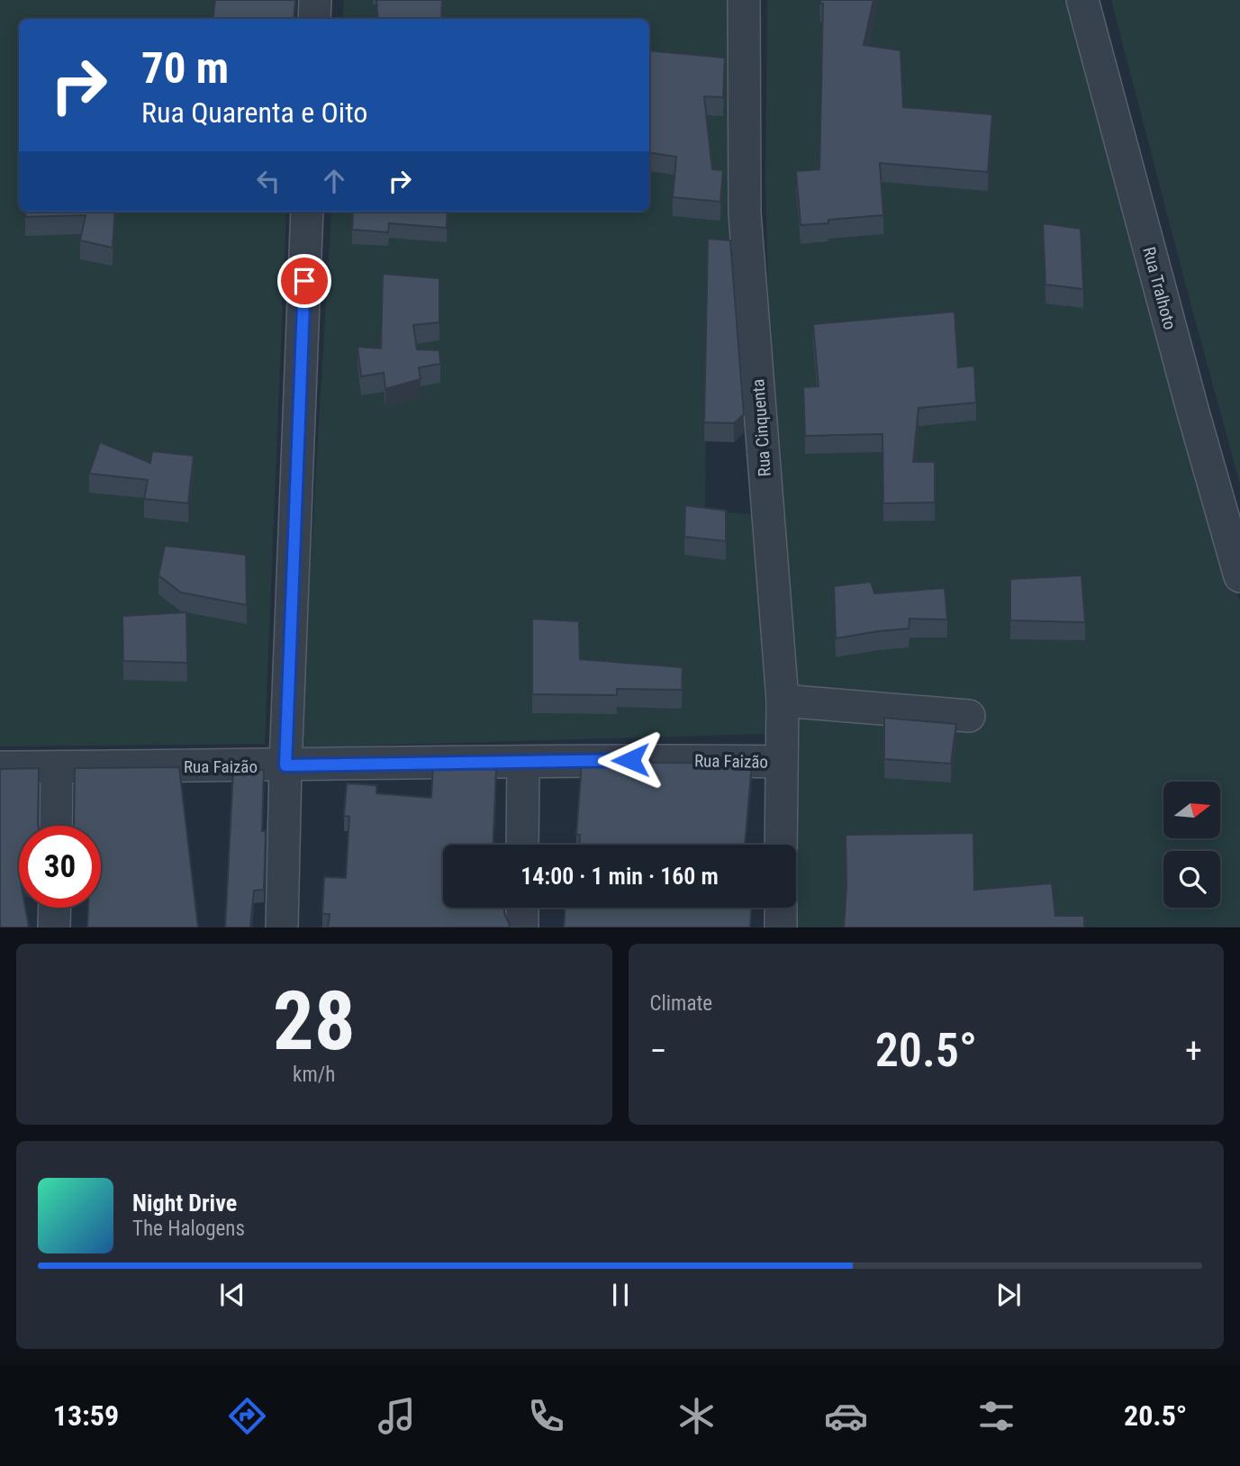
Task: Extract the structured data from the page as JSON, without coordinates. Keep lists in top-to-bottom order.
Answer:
{
  "streets": {
    "street": ["Rua Tralhoto", "Rua Cinquenta", "Rua Faizão"]
  },
  "crossings": [
    ["Rua Cinquenta", "Rua Faizão"]
  ],
  "north": "right",
  "page": {
    "turn": ["70 m", "Rua Quarenta e Oito"],
    "limit": "30",
    "trip": "14:00 · 1 min · 160 m",
    "tile": [
      ["28", "km/h"],
      "Climate"
    ],
    "heat": ["−", "20.5°", "+"],
    "song": ["Night Drive", "The Halogens"],
    "tabs": ["13:59", "20.5°"]
  }
}
